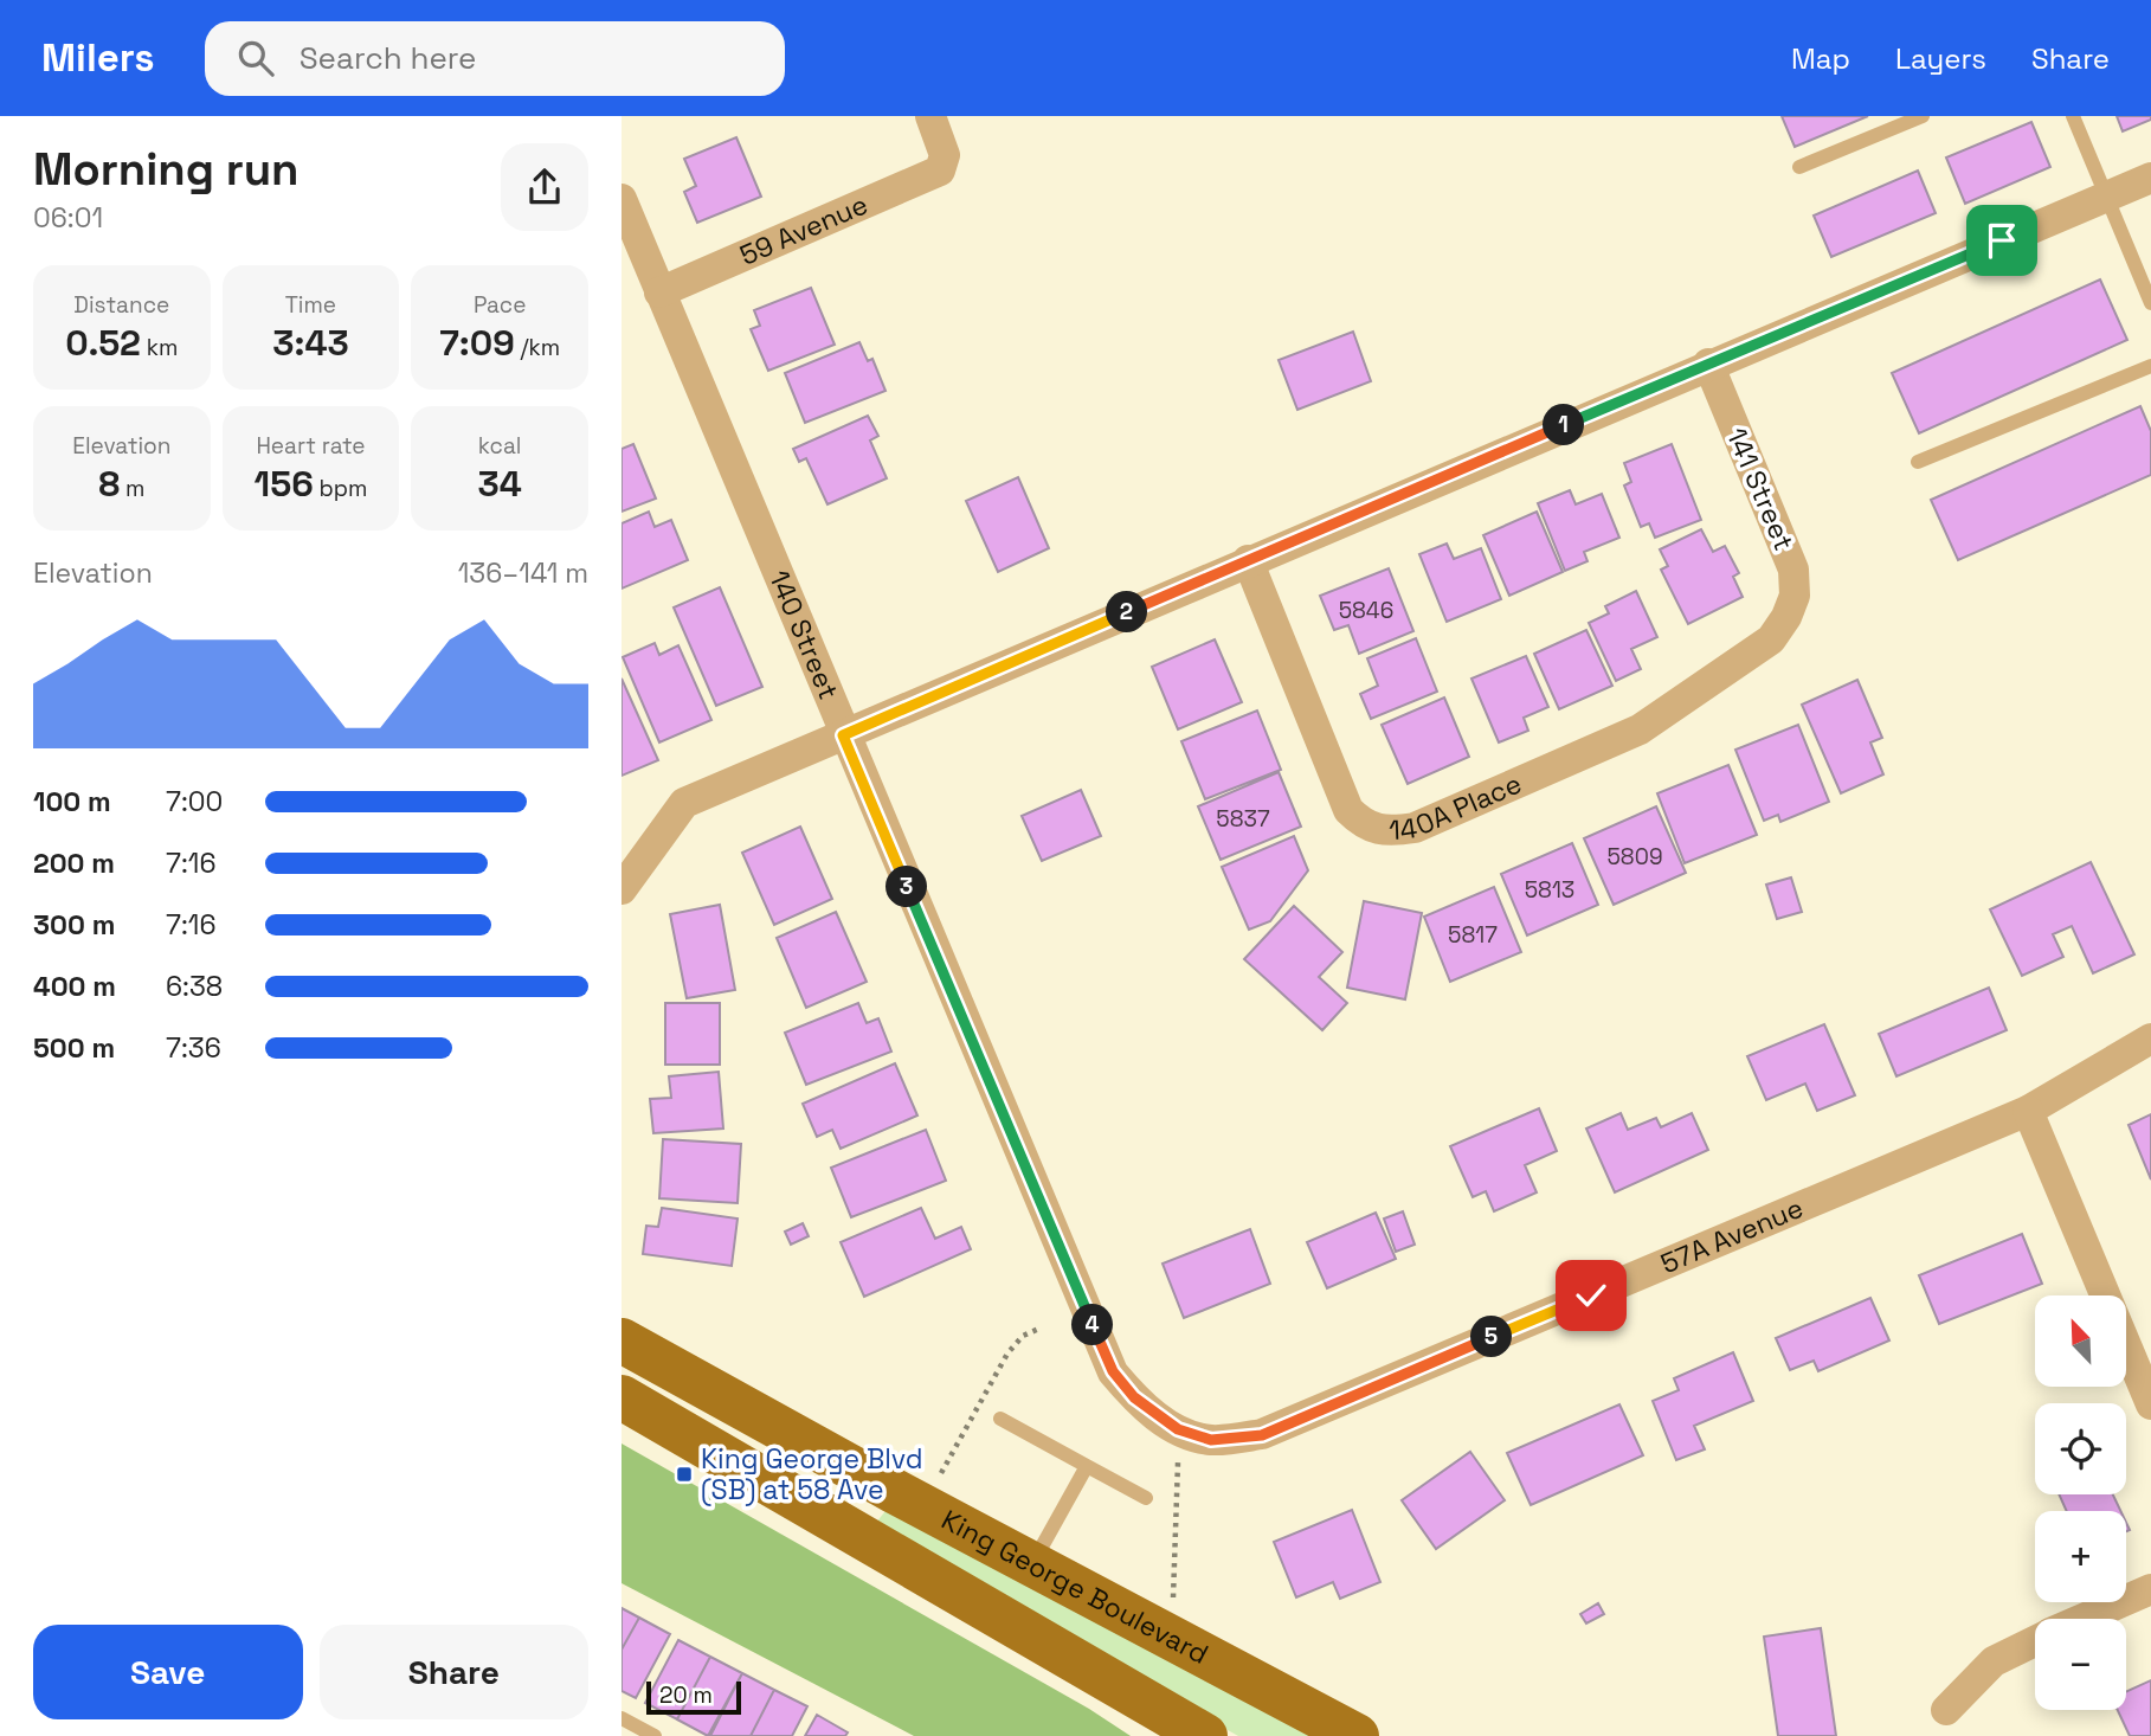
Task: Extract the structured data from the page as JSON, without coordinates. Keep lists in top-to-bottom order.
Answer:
{
  "streets": {
    "main road": ["King George Boulevard"],
    "street": [
      "59 Avenue",
      "141 Street",
      "140 Street",
      "140A Place",
      "57A Avenue"
    ]
  },
  "crossings": [
    ["59 Avenue", "140 Street"],
    ["141 Street", "140A Place"],
    ["140 Street", "57A Avenue"]
  ],
  "places": {
    "transit": ["King George Blvd (SB) at 58 Ave"]
  },
  "house_numbers": [
    "5846",
    "5837",
    "5809",
    "5813",
    "5817"
  ],
  "scale_bar": "20 m",
  "north": "top left",
  "page": {
    "header": "Milers",
    "search": "Search here",
    "nav": ["Map", "Layers", "Share"],
    "heading": ["Morning run", "06:01"],
    "stats": [
      ["Distance", "0.52 km"],
      ["Time", "3:43"],
      ["Pace", "7:09 /km"],
      ["Elevation", "8 m"],
      ["Heart rate", "156 bpm"],
      ["kcal", "34"]
    ],
    "pins": [
      "1",
      "2",
      "3",
      "4",
      "5"
    ],
    "chart": ["Elevation", "136–141 m"],
    "list": [
      {
        "name": "100 m",
        "note": "7:00"
      },
      {
        "name": "200 m",
        "note": "7:16"
      },
      {
        "name": "300 m",
        "note": "7:16"
      },
      {
        "name": "400 m",
        "note": "6:38"
      },
      {
        "name": "500 m",
        "note": "7:36"
      }
    ],
    "map_buttons": ["+", "−"],
    "buttons": ["Save", "Share"],
    "scale": "20 m"
  }
}
